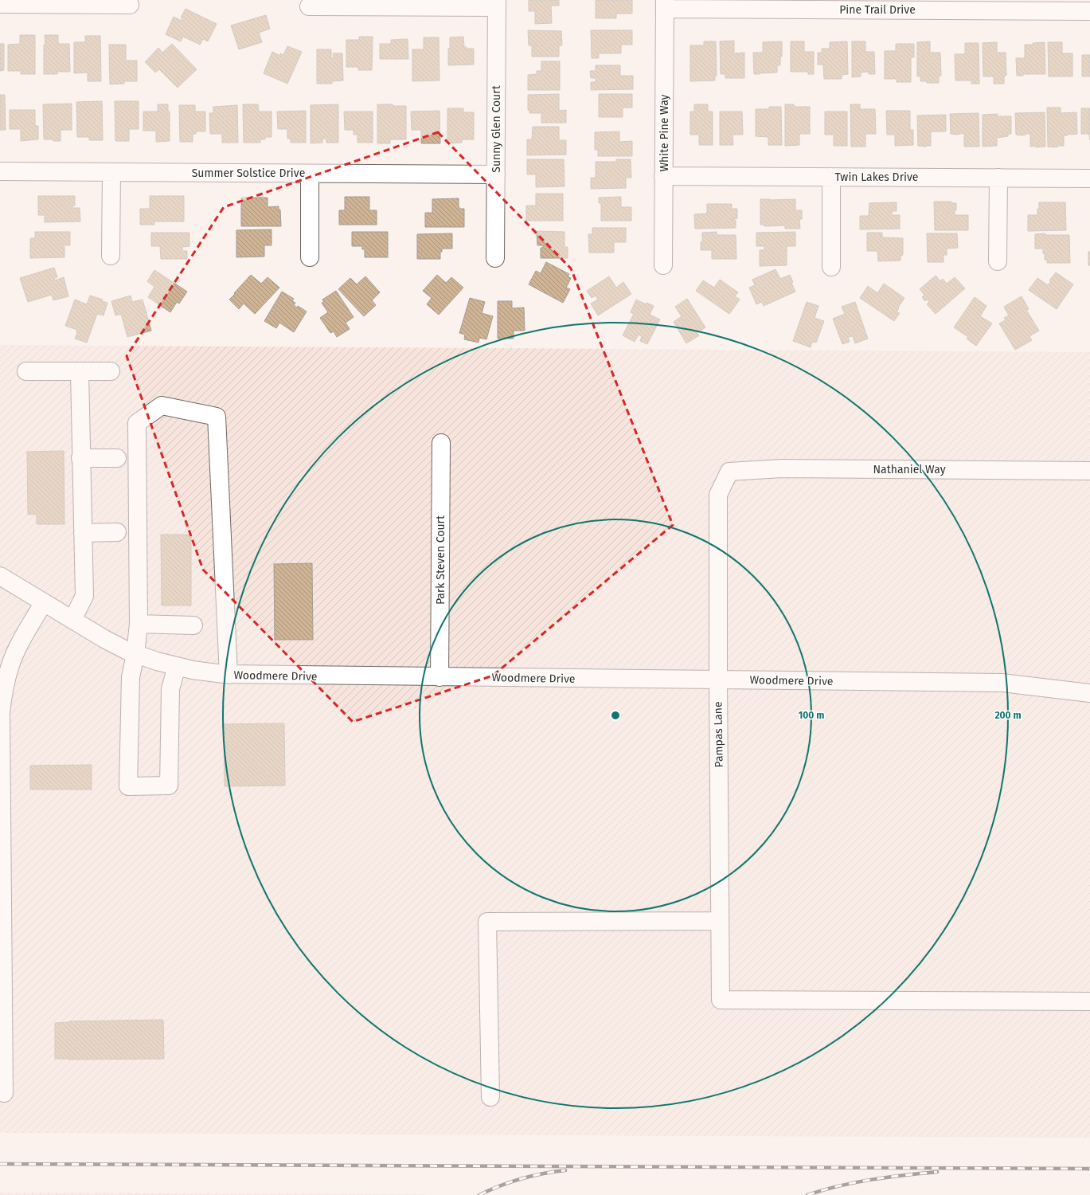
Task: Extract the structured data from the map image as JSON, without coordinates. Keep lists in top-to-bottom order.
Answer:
{
  "streets": {
    "street": [
      "Pine Trail Drive",
      "Sunny Glen Court",
      "White Pine Way",
      "Summer Solstice Drive",
      "Twin Lakes Drive",
      "Nathaniel Way",
      "Park Steven Court",
      "Woodmere Drive",
      "Pampas Lane"
    ]
  },
  "crossings": [
    ["Pine Trail Drive", "White Pine Way"],
    ["Sunny Glen Court", "Summer Solstice Drive"],
    ["White Pine Way", "Twin Lakes Drive"],
    ["Nathaniel Way", "Pampas Lane"],
    ["Park Steven Court", "Woodmere Drive"],
    ["Woodmere Drive", "Pampas Lane"]
  ],
  "rings": ["100 m", "200 m"]
}
